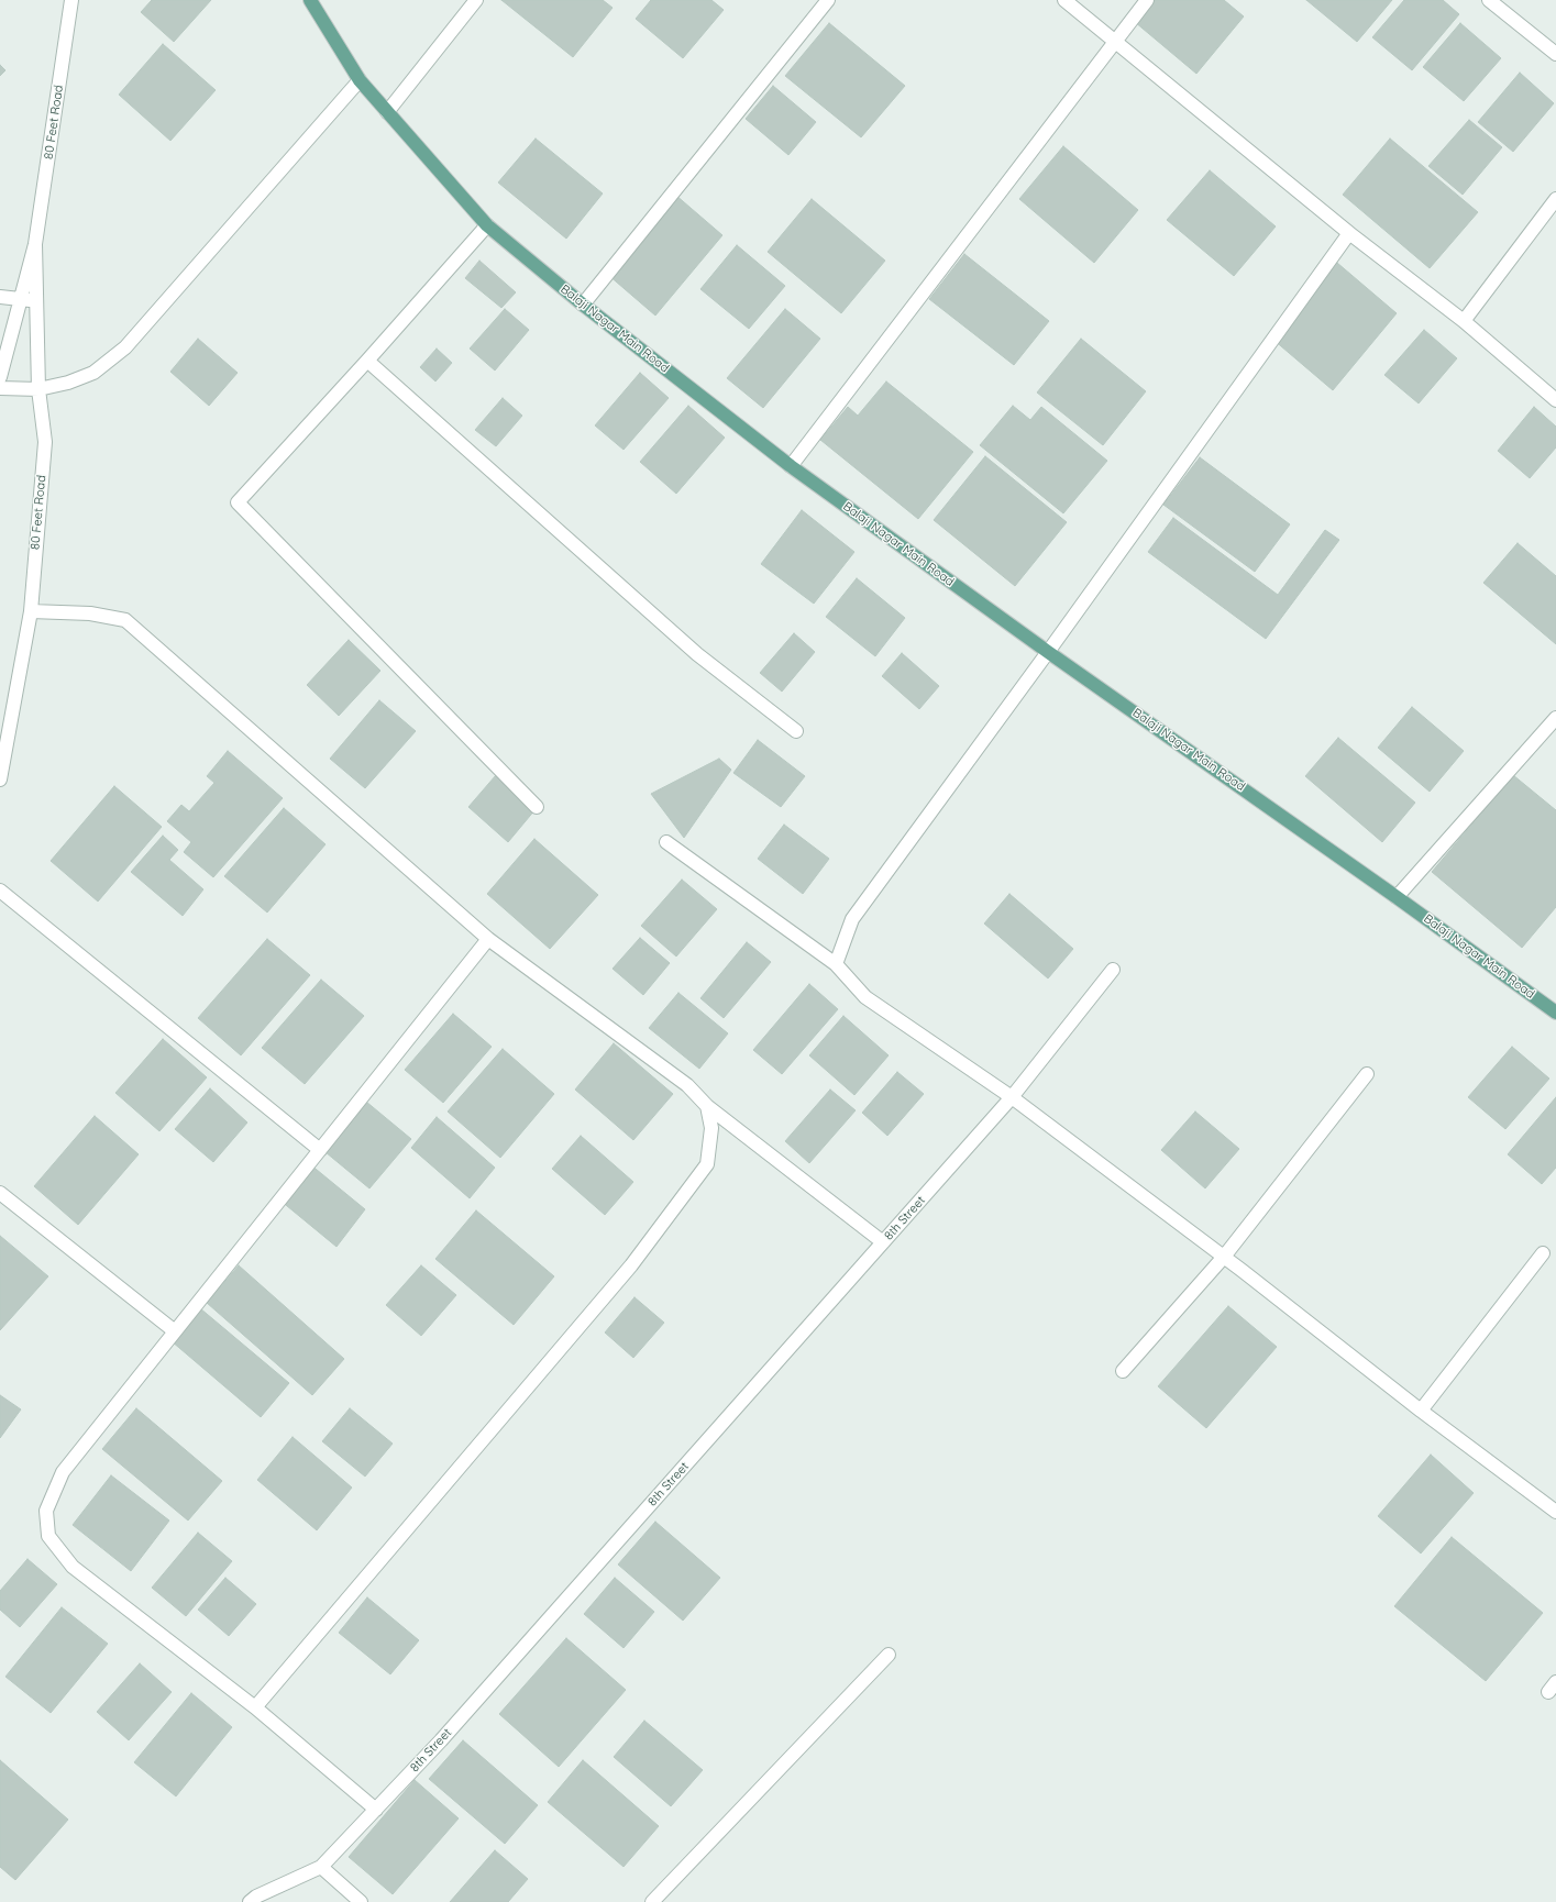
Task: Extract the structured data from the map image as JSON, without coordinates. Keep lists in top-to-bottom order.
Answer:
{
  "streets": {
    "main road": ["Balaji Nagar Main Road"],
    "street": ["80 Feet Road", "8th Street"]
  }
}
